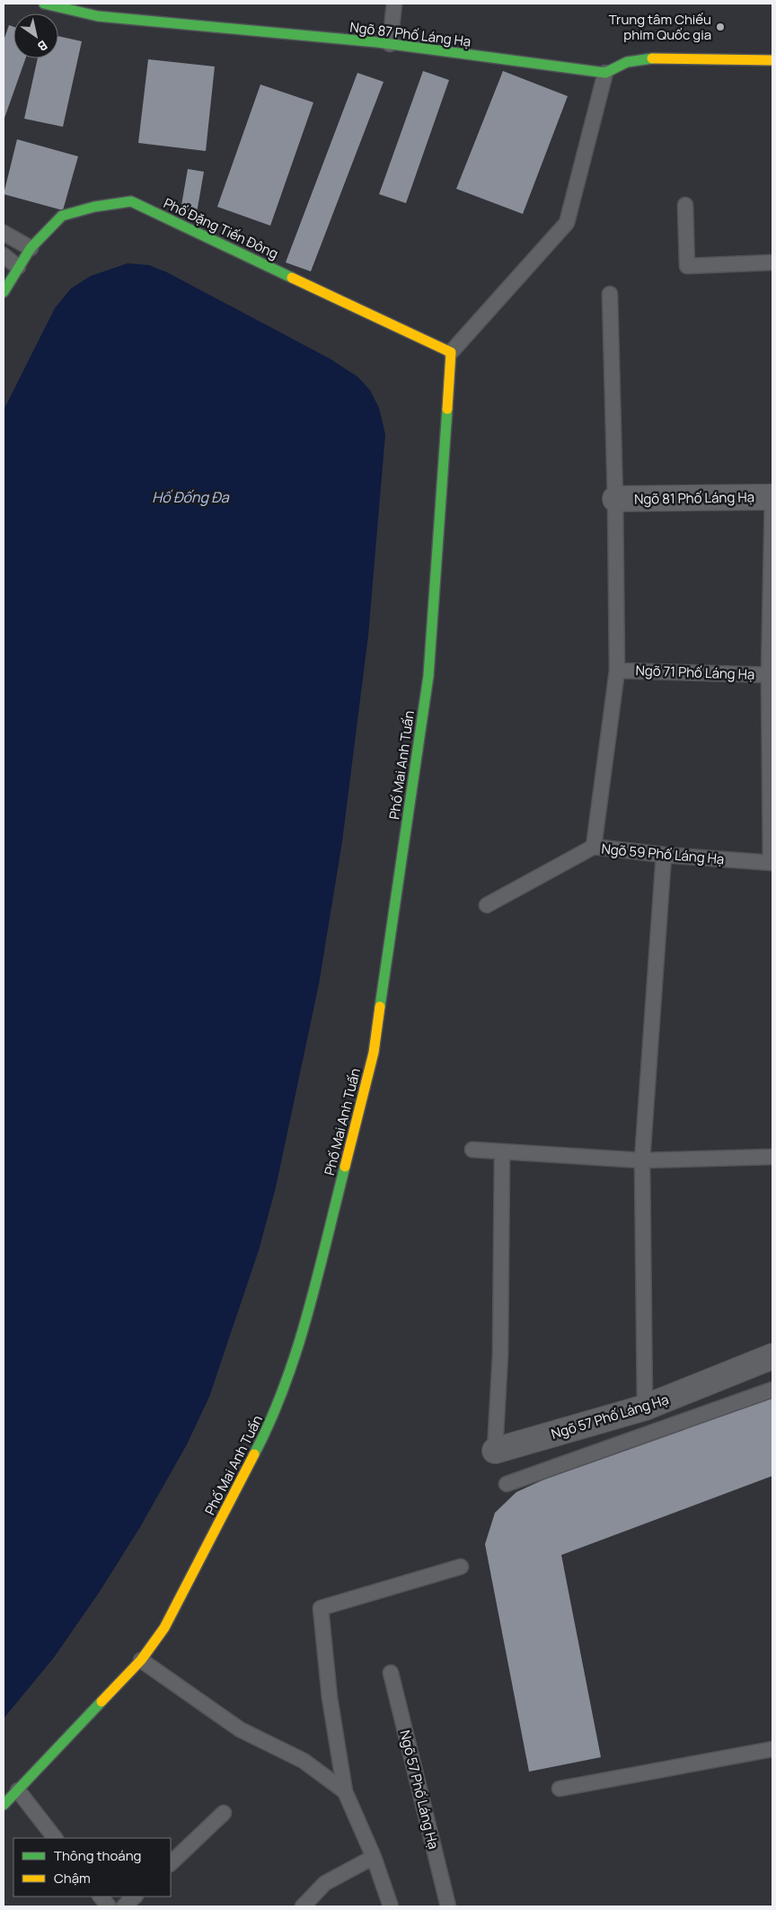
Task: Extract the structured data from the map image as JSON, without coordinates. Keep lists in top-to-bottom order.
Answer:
{
  "streets": {
    "street": [
      "Ngõ 87 Phố Láng Hạ",
      "Phố Đặng Tiến Đông",
      "Ngõ 81 Phố Láng Hạ",
      "Phố Mai Anh Tuấn",
      "Ngõ 57 Phố Láng Hạ"
    ],
    "lane": ["Ngõ 71 Phố Láng Hạ", "Ngõ 59 Phố Láng Hạ"]
  },
  "crossings": [
    ["Phố Đặng Tiến Đông", "Phố Mai Anh Tuấn"]
  ],
  "water": ["Hố Đống Đa"],
  "places": ["Trung tâm Chiếu phim Quốc gia"],
  "legend": ["Thông thoáng", "Chậm"],
  "north": "bottom right"
}
